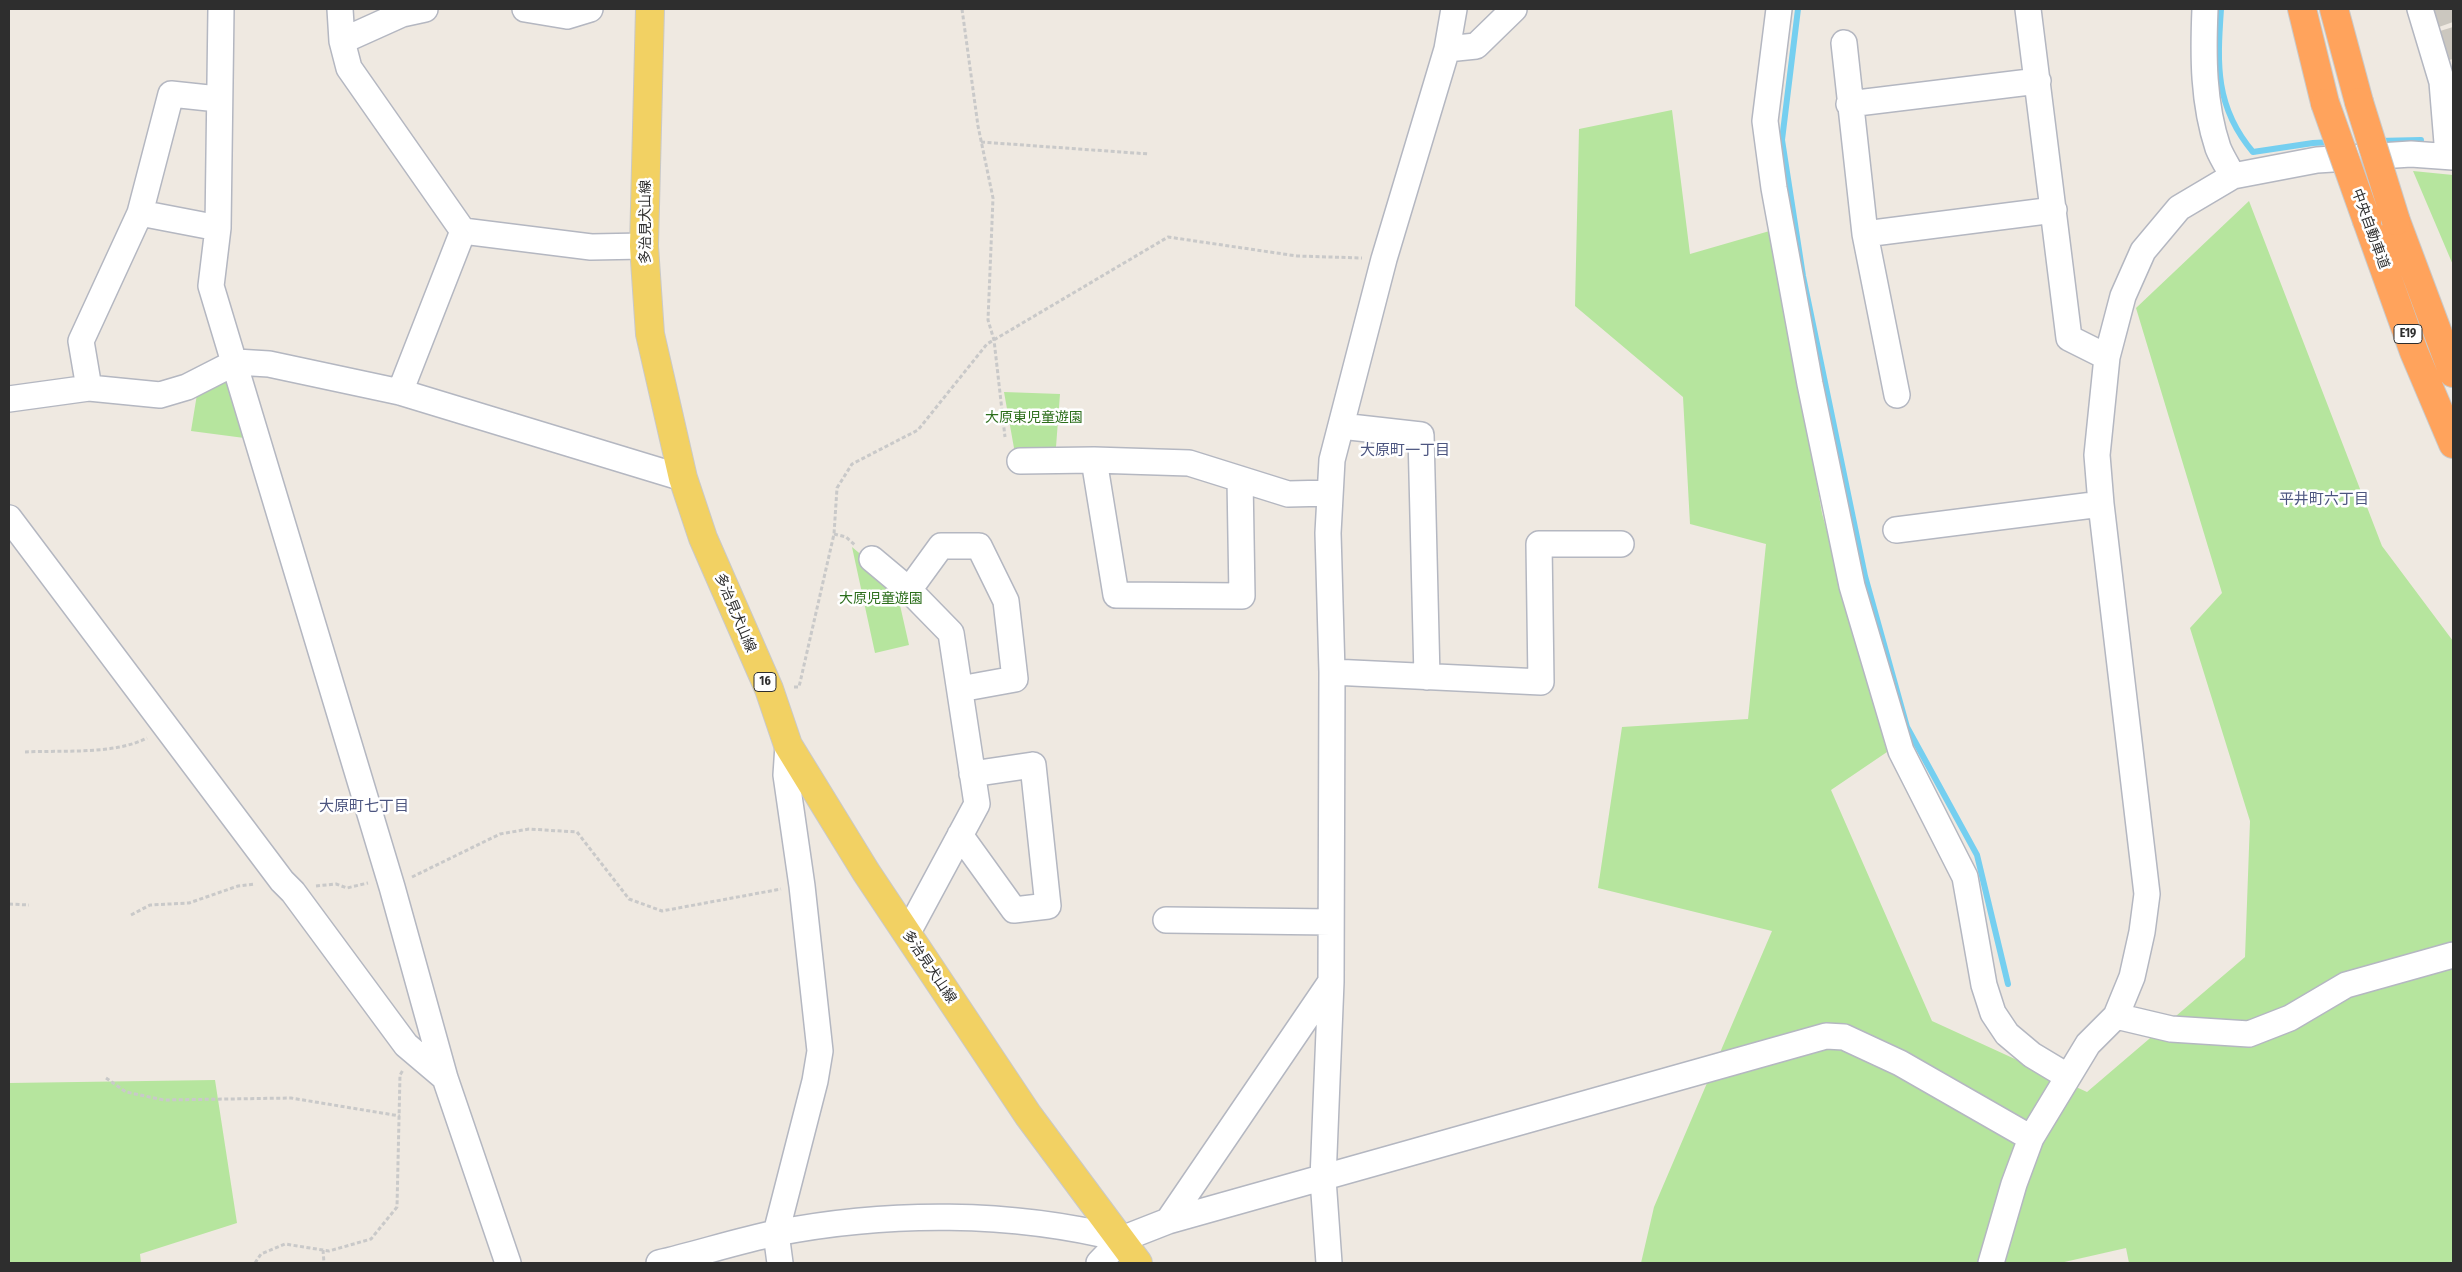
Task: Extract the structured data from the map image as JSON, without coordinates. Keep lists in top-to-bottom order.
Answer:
{
  "streets": {
    "highway": ["中央自動車道", "E19"],
    "main road": ["多治見犬山線", "16"]
  },
  "districts": ["大原町一丁目", "平井町六丁目", "大原町七丁目"],
  "parks": ["大原東児童遊園", "大原児童遊園"]
}
